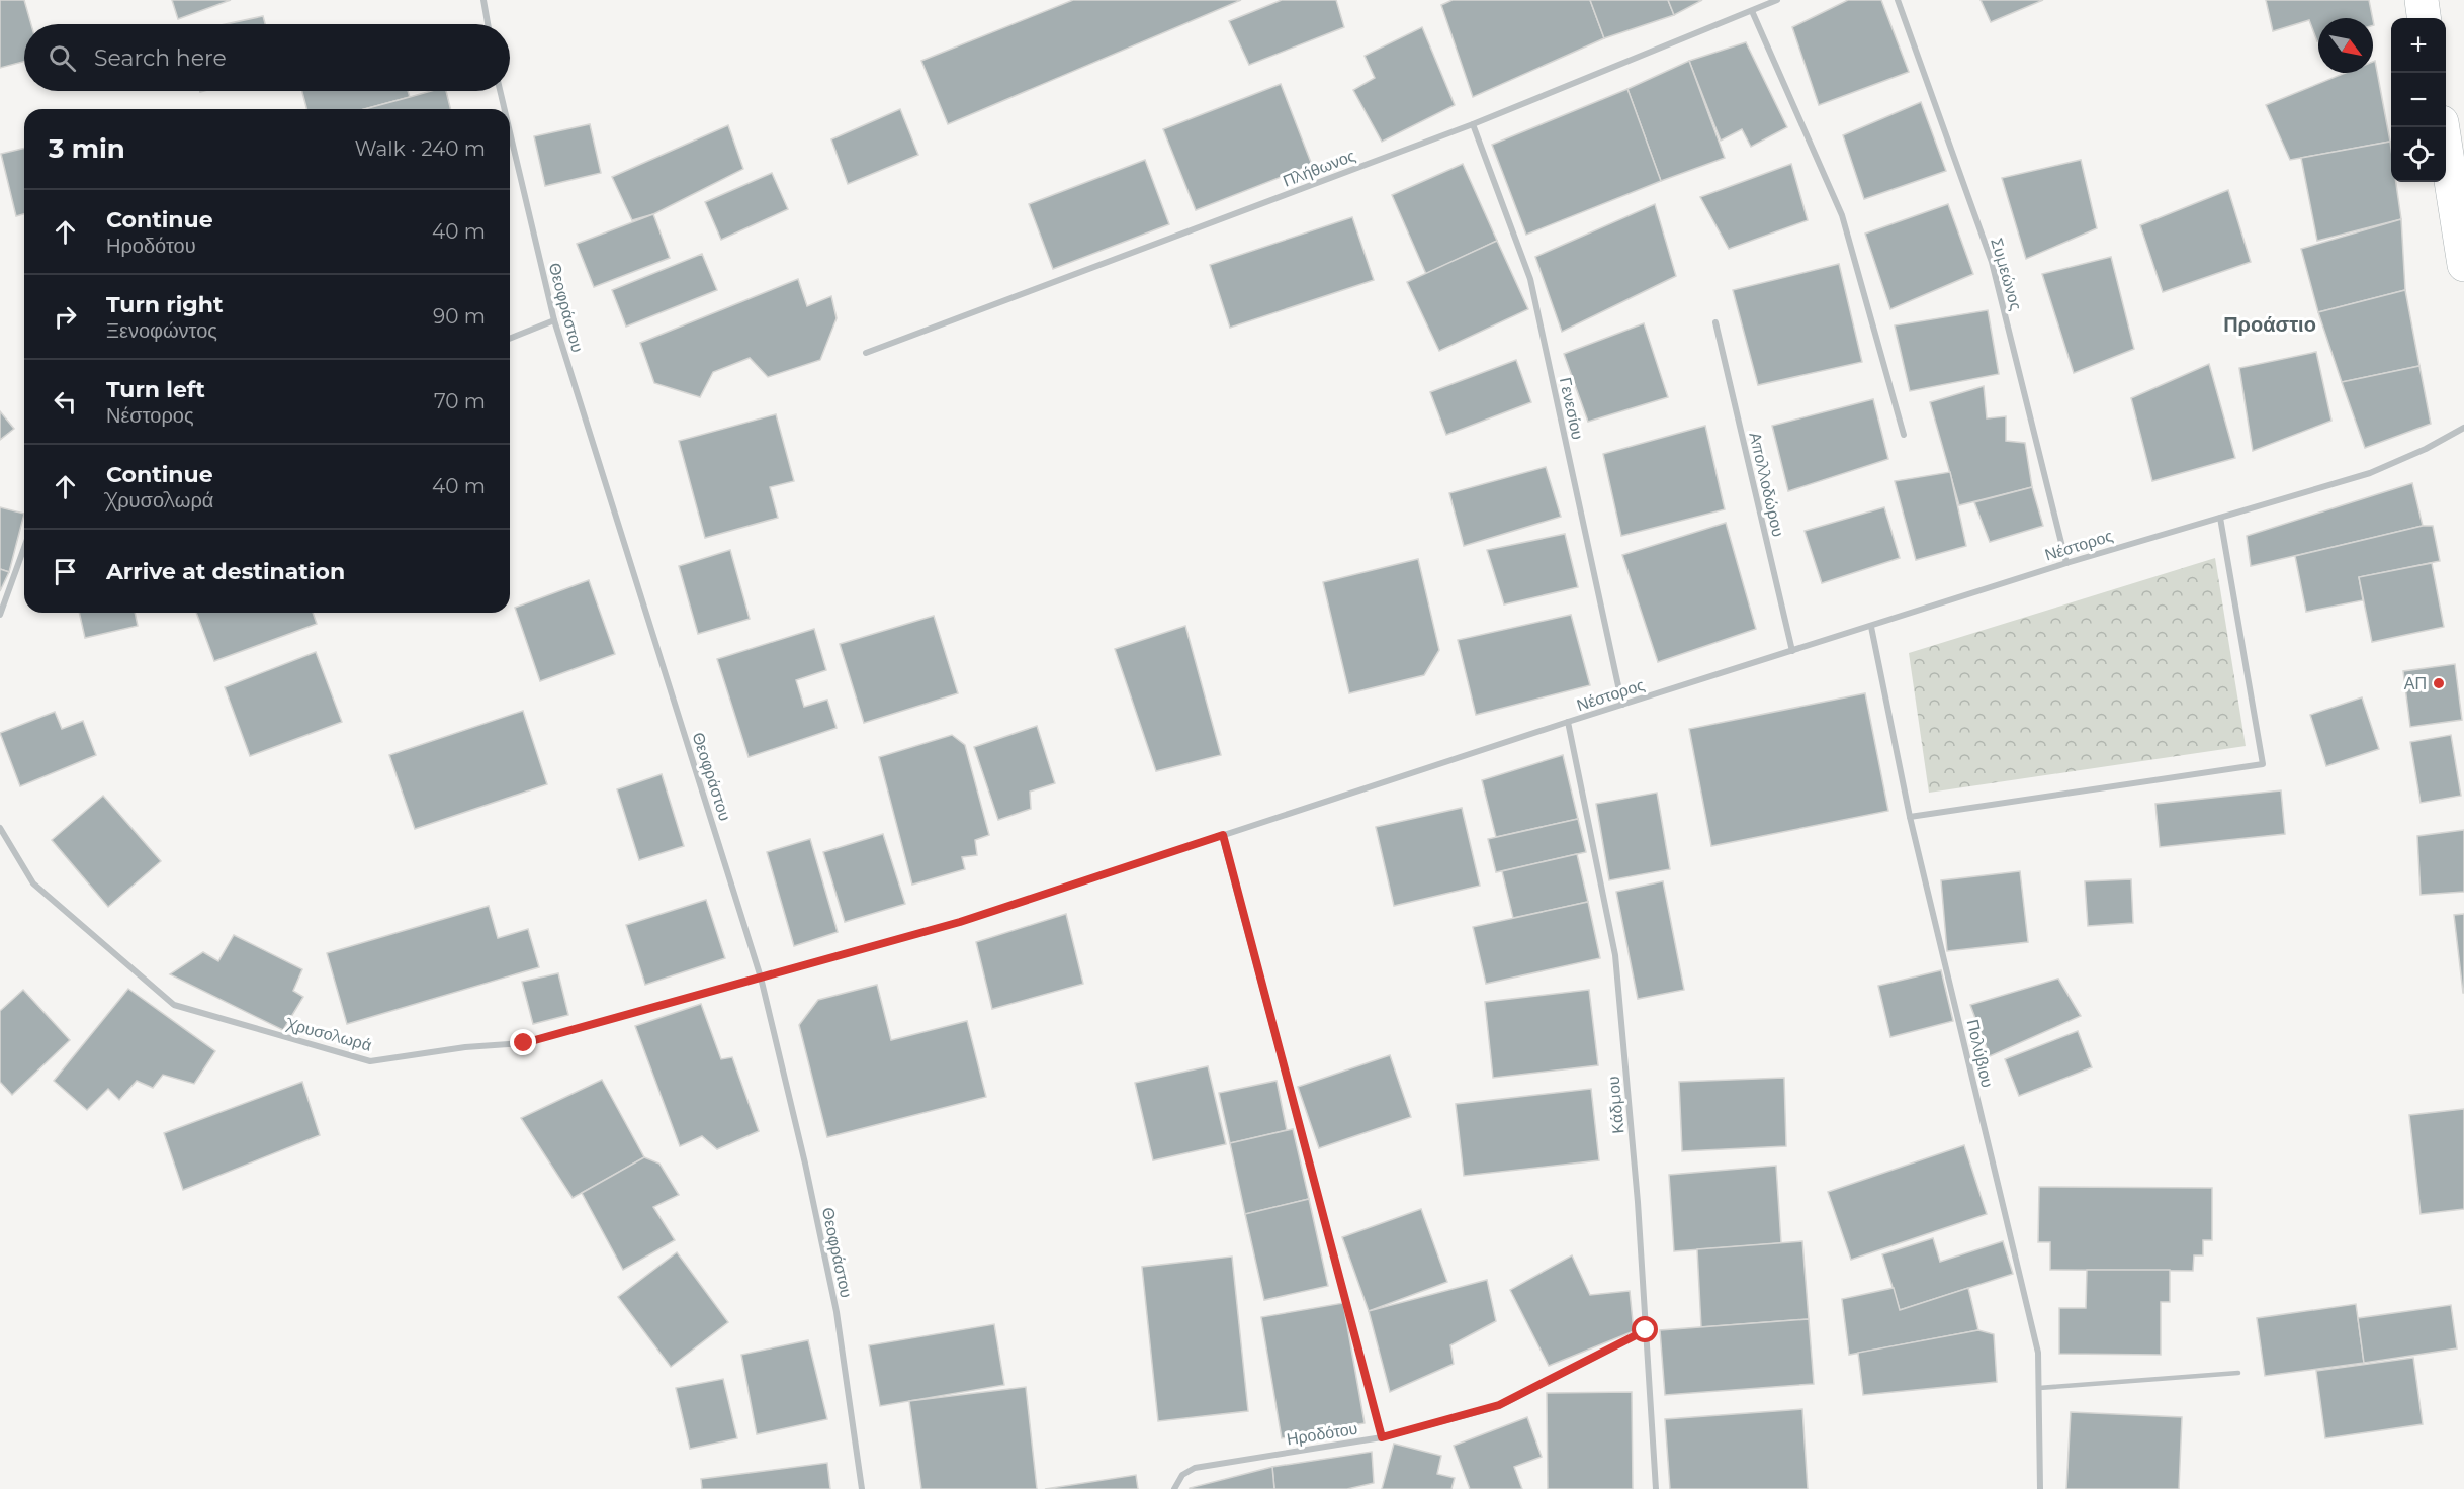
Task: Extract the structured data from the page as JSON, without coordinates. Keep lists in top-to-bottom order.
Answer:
{
  "streets": {
    "street": [
      "Πλήθωνος",
      "Συμεώνος",
      "Θεοφράστου",
      "Γενεσίου",
      "Απολλοδώρου",
      "Νέστορος",
      "Χρυσολωρά",
      "Πολύβιου",
      "Κάδμου",
      "Ηροδότου"
    ]
  },
  "crossings": [
    ["Πλήθωνος", "Γενεσίου"],
    ["Συμεώνος", "Νέστορος"],
    ["Θεοφράστου", "Νέστορος"],
    ["Θεοφράστου", "Χρυσολωρά"],
    ["Γενεσίου", "Νέστορος"],
    ["Απολλοδώρου", "Νέστορος"],
    ["Νέστορος", "Χρυσολωρά"],
    ["Νέστορος", "Πολύβιου"],
    ["Νέστορος", "Κάδμου"],
    ["Κάδμου", "Ηροδότου"]
  ],
  "districts": ["Προάστιο"],
  "places": ["ΑΠ"],
  "north": "bottom right",
  "page": {
    "map_buttons": ["+", "−"],
    "search": "Search here",
    "heading": ["3 min", "Walk · 240 m"],
    "list": [
      ["Continue", "Ηροδότου", "40 m"],
      ["Turn right", "Ξενοφώντος", "90 m"],
      ["Turn left", "Νέστορος", "70 m"],
      ["Continue", "Χρυσολωρά", "40 m"],
      "Arrive at destination"
    ]
  }
}
